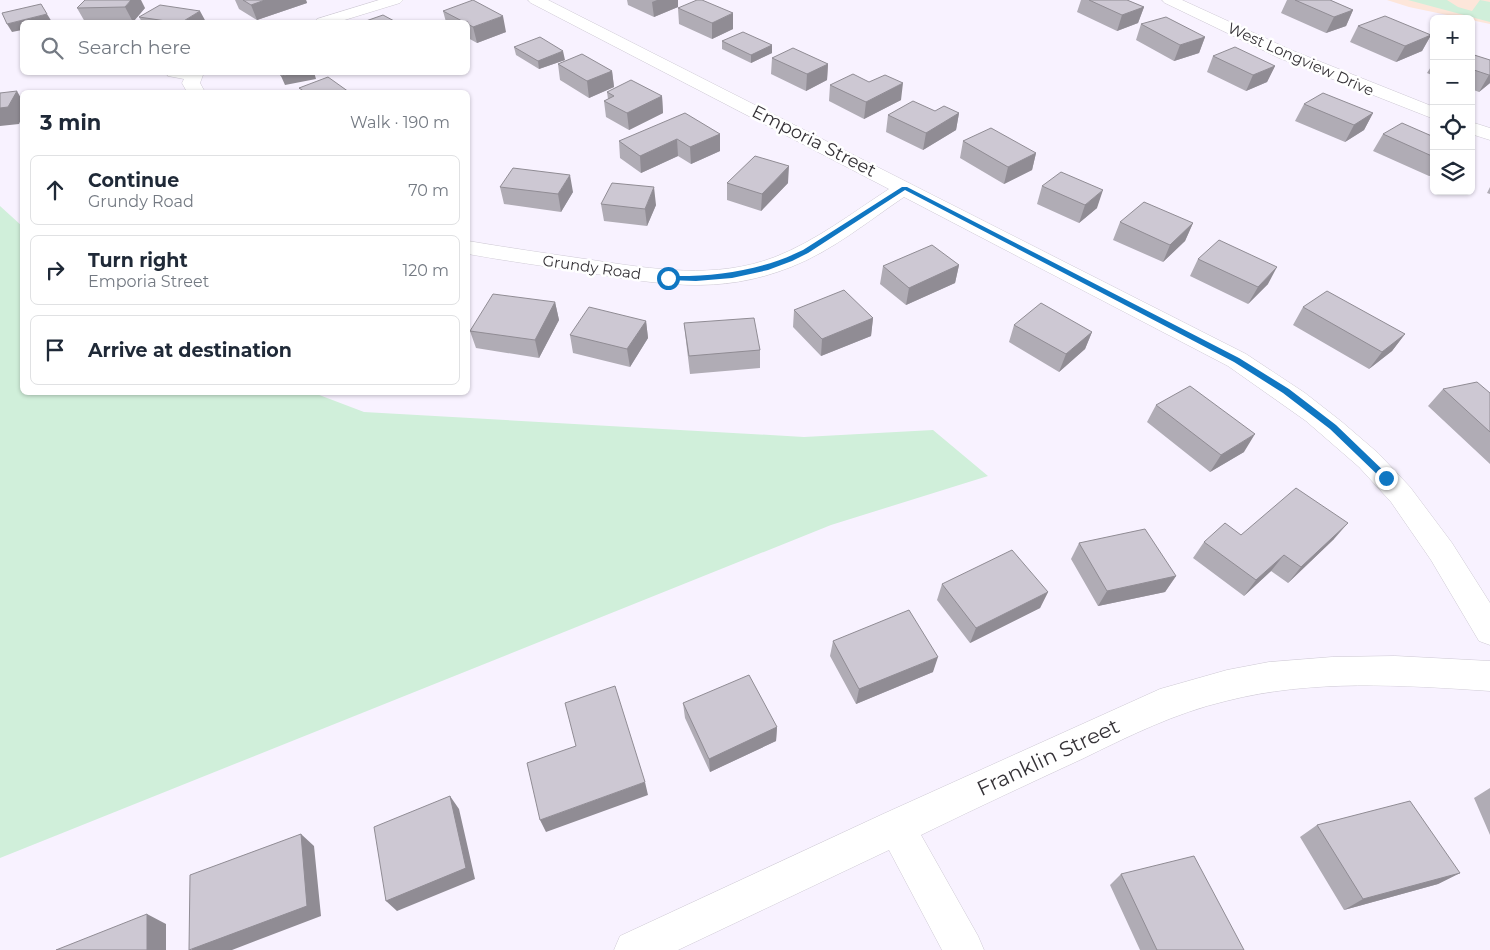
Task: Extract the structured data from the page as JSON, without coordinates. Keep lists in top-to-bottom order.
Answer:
{
  "streets": {
    "street": [
      "West Longview Drive",
      "Emporia Street",
      "Grundy Road",
      "Franklin Street"
    ]
  },
  "crossings": [
    ["Emporia Street", "Grundy Road"]
  ],
  "page": {
    "map_buttons": ["+", "−"],
    "search": "Search here",
    "heading": ["3 min", "Walk · 190 m"],
    "list": [
      ["Continue", "Grundy Road", "70 m"],
      ["Turn right", "Emporia Street", "120 m"],
      "Arrive at destination"
    ]
  }
}
